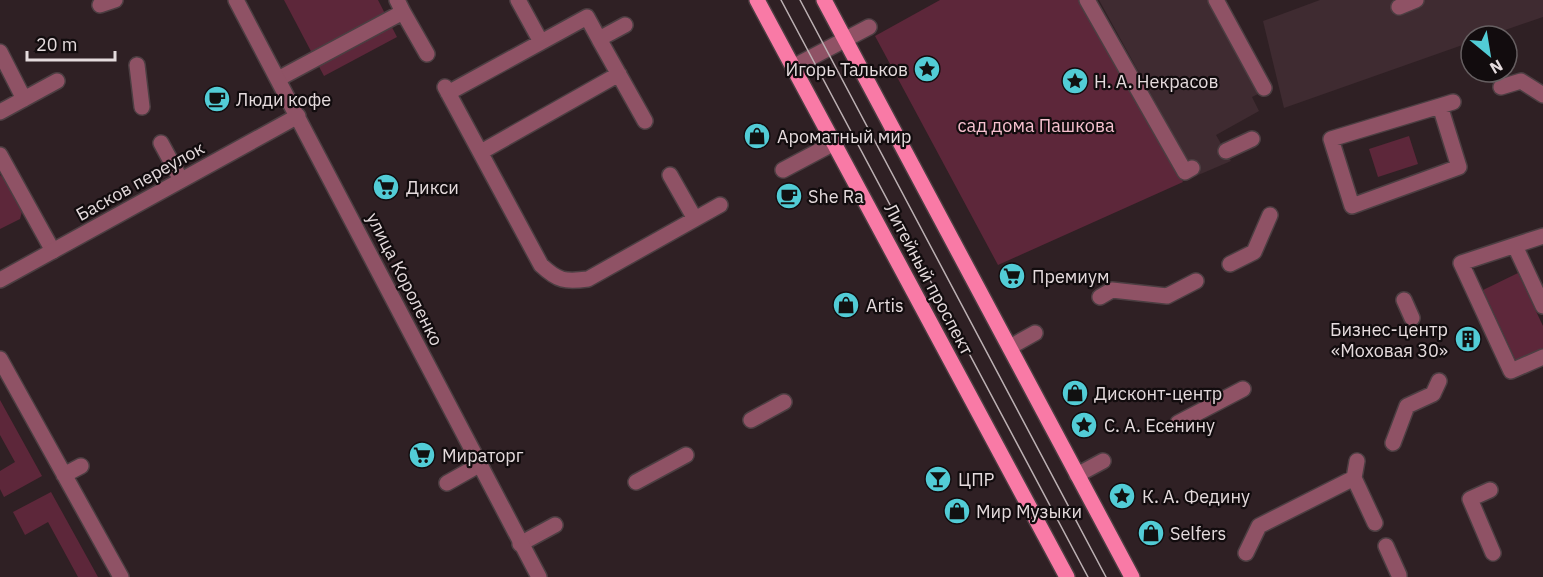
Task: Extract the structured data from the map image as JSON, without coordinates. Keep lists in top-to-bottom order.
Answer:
{
  "streets": {
    "main road": ["Литейный проспект"],
    "street": ["Басков переулок", "улица Короленко"]
  },
  "crossings": [
    ["Басков переулок", "улица Короленко"]
  ],
  "parks": ["сад дома Пашкова"],
  "places": {
    "place": [
      "Игорь Тальков",
      "Н. А. Некрасов",
      "С. А. Есенину",
      "К. А. Федину"
    ],
    "cafe": ["Люди кофе", "She Ra"],
    "shop": [
      "Ароматный мир",
      "Artis",
      "Дисконт-центр",
      "Мир Музыки",
      "Selfers"
    ],
    "supermarket": ["Дикси", "Премиум", "Мираторг"],
    "building": ["Бизнес-центр «Моховая 30»"],
    "bar": ["ЦПР"]
  },
  "scale_bar": "20 m",
  "north": "bottom right"
}
